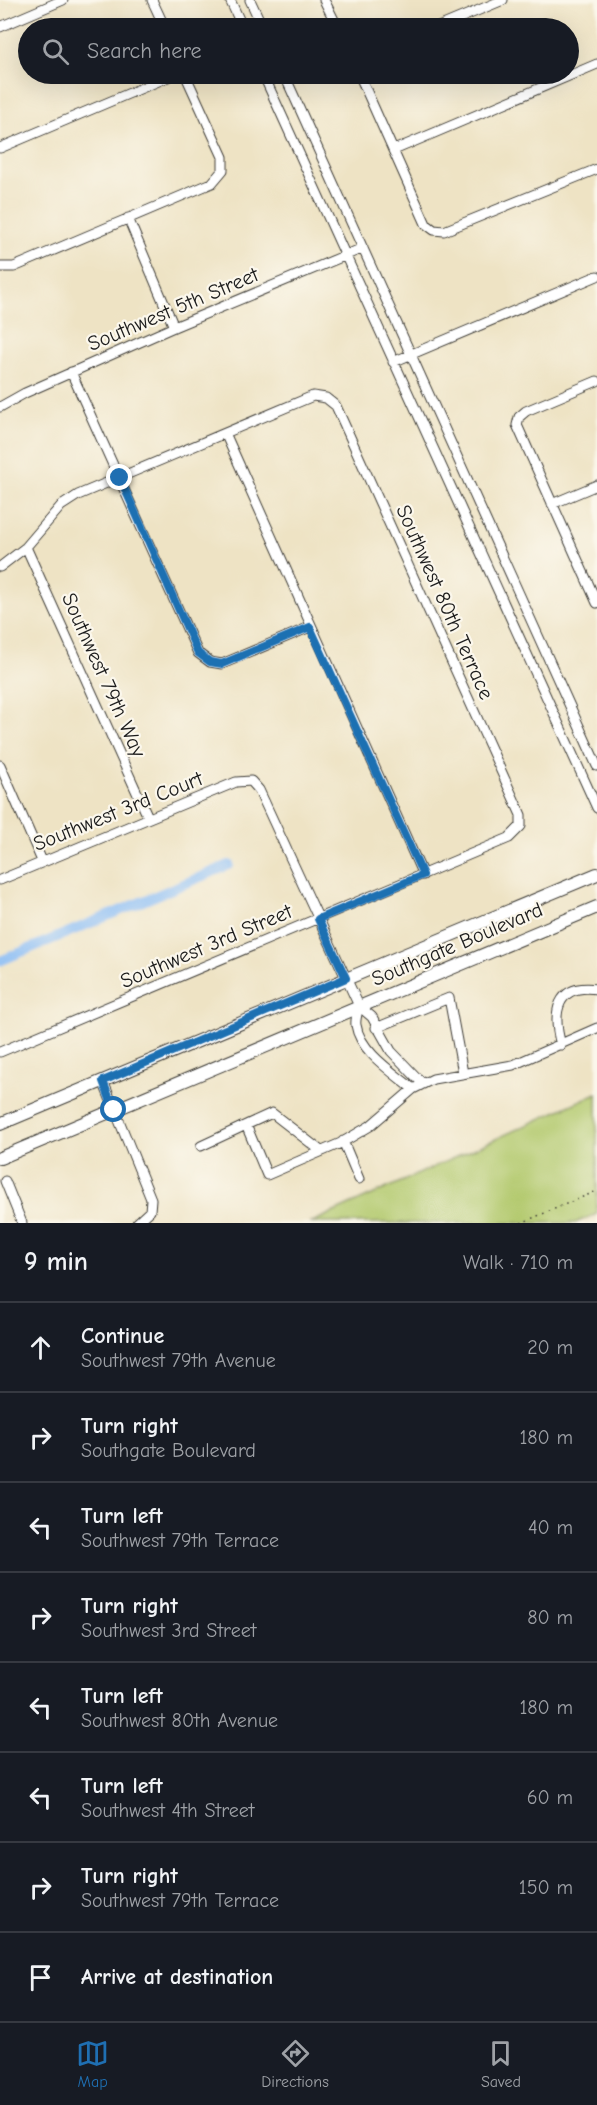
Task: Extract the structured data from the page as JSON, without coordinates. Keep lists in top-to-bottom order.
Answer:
{
  "streets": {
    "main road": ["Southgate Boulevard"],
    "street": [
      "Southwest 5th Street",
      "Southwest 80th Terrace",
      "Southwest 79th Way",
      "Southwest 3rd Court",
      "Southwest 3rd Street"
    ]
  },
  "crossings": [
    ["Southwest 80th Terrace", "Southwest 3rd Street"],
    ["Southwest 79th Way", "Southwest 3rd Court"],
    ["Southwest 3rd Court", "Southwest 3rd Street"]
  ],
  "page": {
    "search": "Search here",
    "heading": ["9 min", "Walk · 710 m"],
    "list": [
      ["Continue", "Southwest 79th Avenue", "20 m"],
      ["Turn right", "Southgate Boulevard", "180 m"],
      ["Turn left", "Southwest 79th Terrace", "40 m"],
      ["Turn right", "Southwest 3rd Street", "80 m"],
      ["Turn left", "Southwest 80th Avenue", "180 m"],
      ["Turn left", "Southwest 4th Street", "60 m"],
      ["Turn right", "Southwest 79th Terrace", "150 m"],
      "Arrive at destination"
    ],
    "nav": ["Map", "Directions", "Saved"]
  }
}
